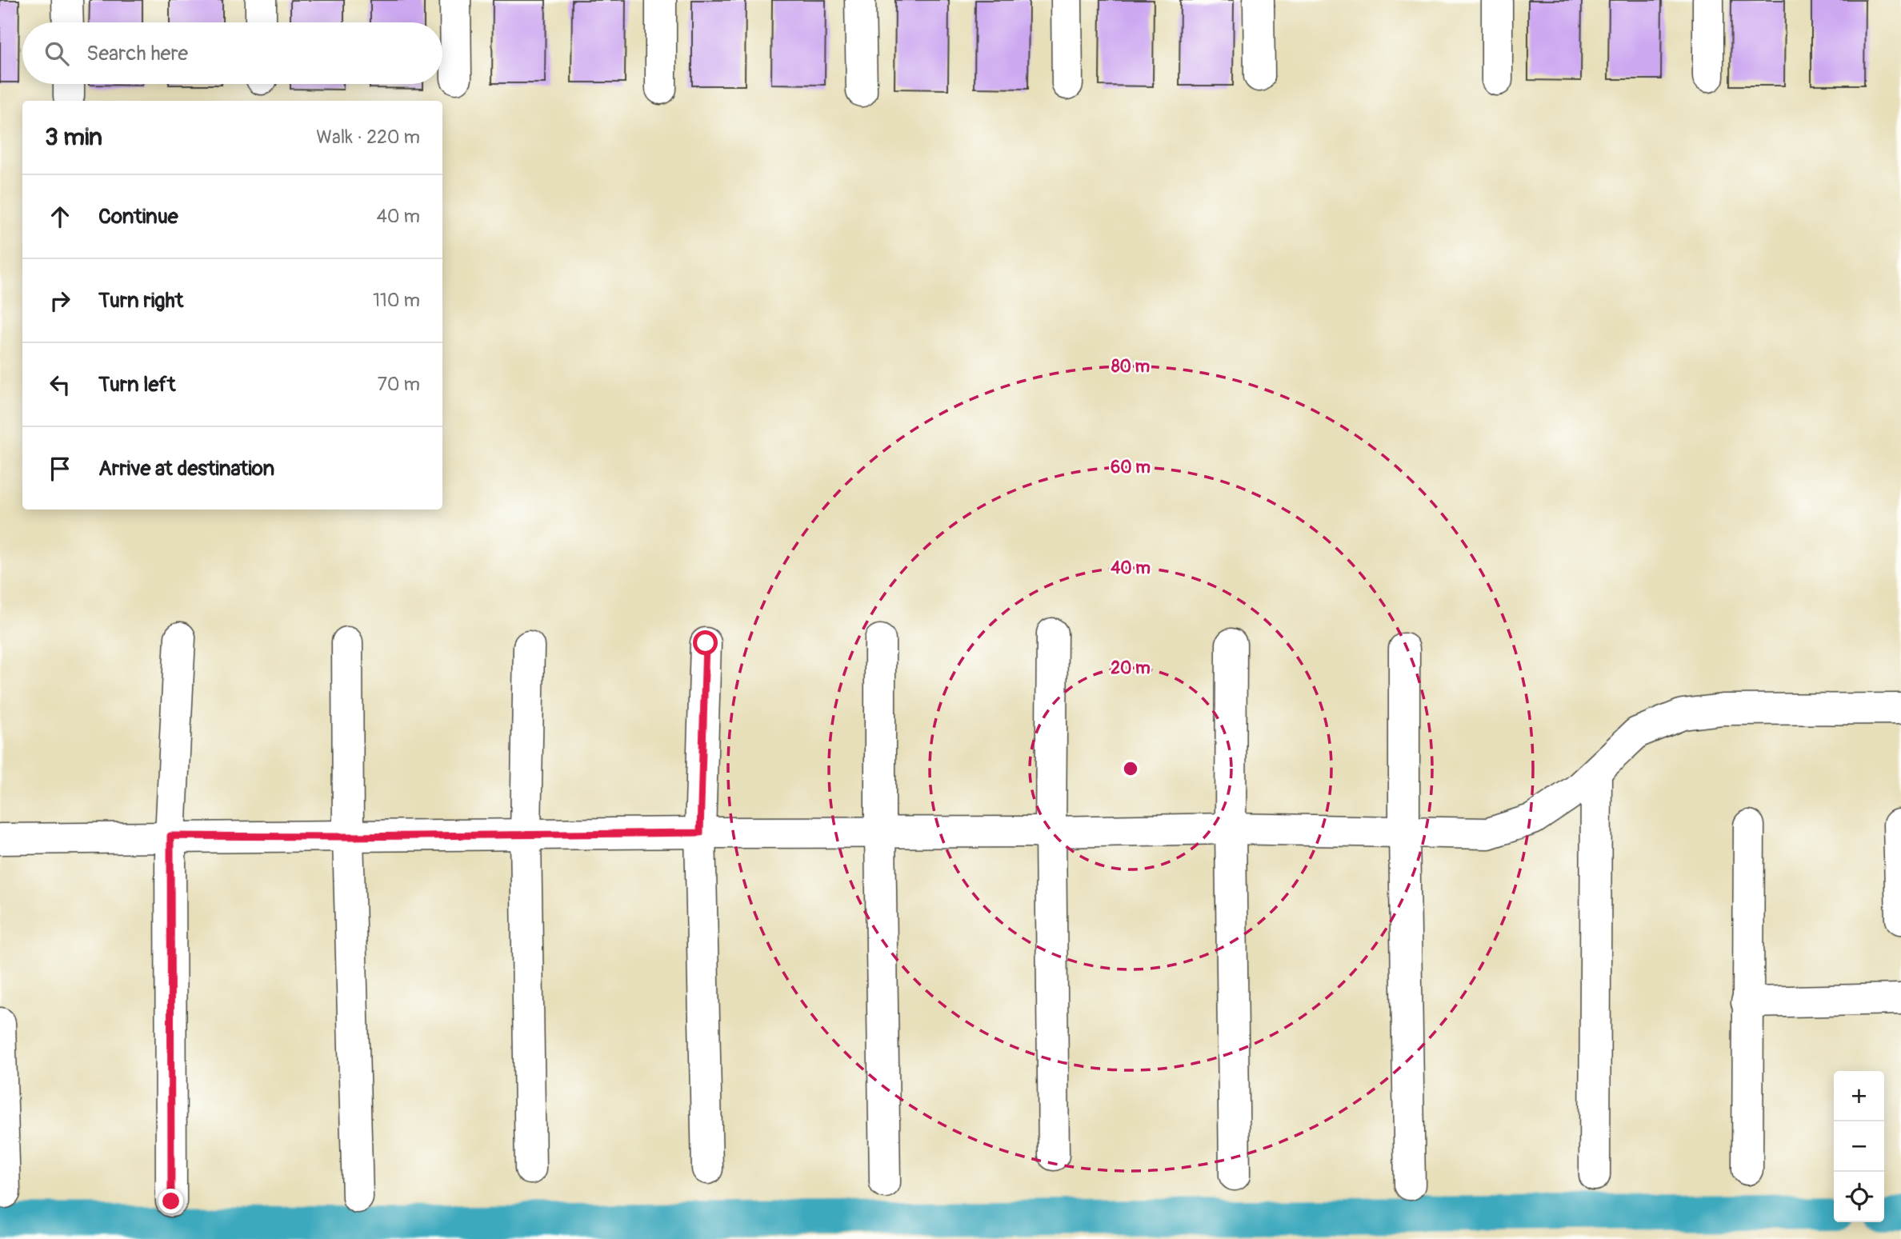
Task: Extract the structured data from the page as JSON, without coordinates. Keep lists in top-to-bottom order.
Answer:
{
  "page": {
    "search": "Search here",
    "heading": ["3 min", "Walk · 220 m"],
    "list": [
      ["Continue", "40 m"],
      ["Turn right", "110 m"],
      ["Turn left", "70 m"],
      "Arrive at destination"
    ],
    "map_buttons": ["+", "−"]
  },
  "rings": [
    "80 m",
    "60 m",
    "40 m",
    "20 m"
  ]
}
